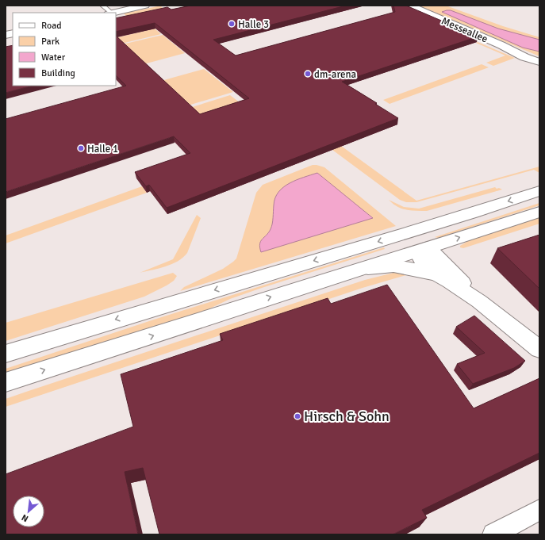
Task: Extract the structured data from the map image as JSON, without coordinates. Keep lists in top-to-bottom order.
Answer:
{
  "streets": {
    "main road": ["Messeallee"]
  },
  "places": [
    "Halle 3",
    "dm-arena",
    "Halle 1",
    "Hirsch & Sohn"
  ],
  "legend": [
    "Road",
    "Park",
    "Water",
    "Building"
  ],
  "north": "bottom left"
}
